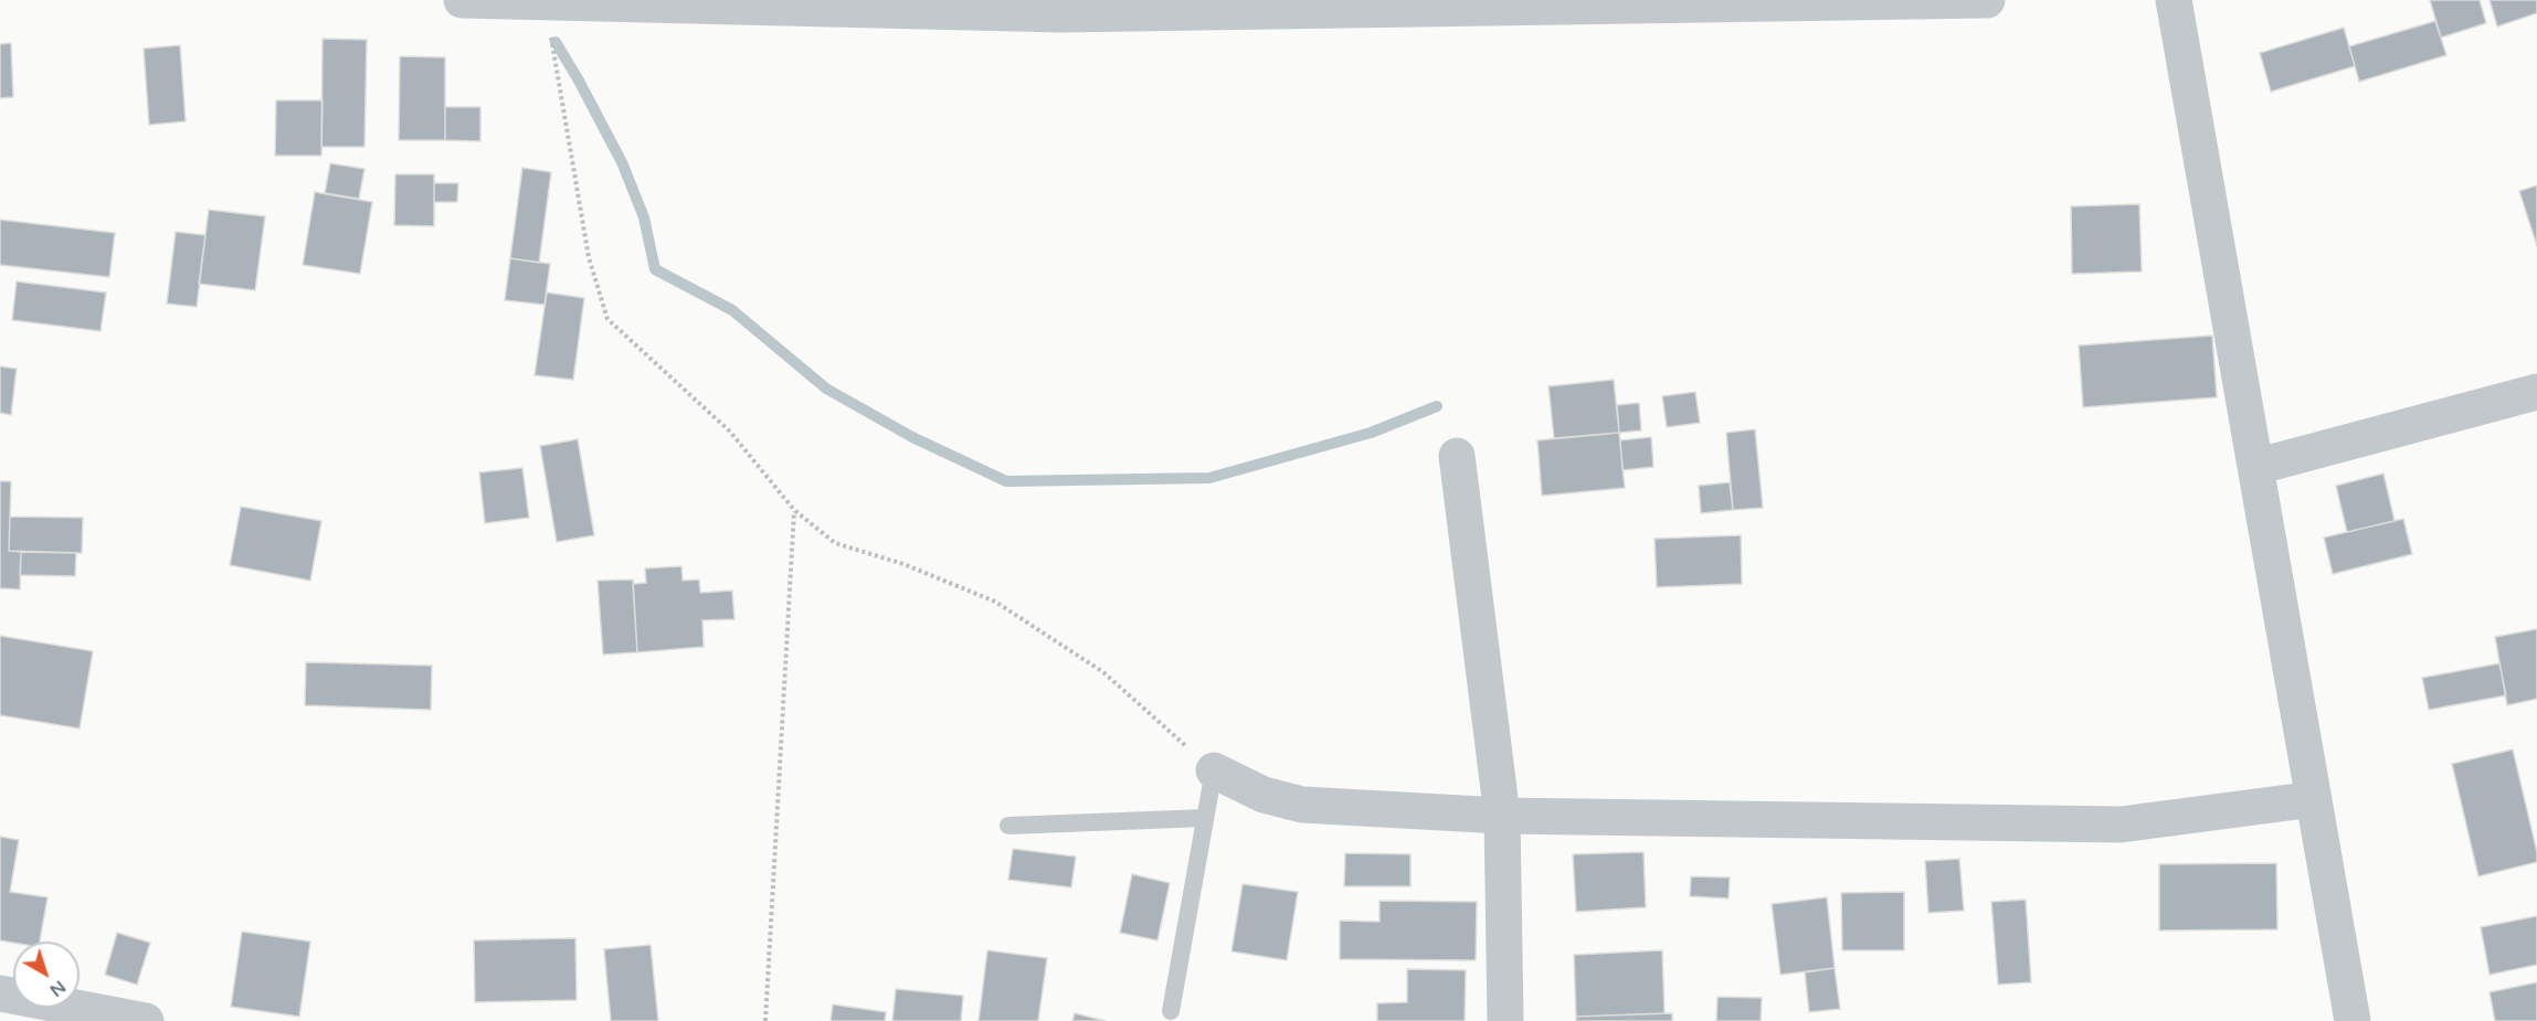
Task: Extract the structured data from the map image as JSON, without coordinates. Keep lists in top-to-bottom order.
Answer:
{
  "north": "bottom right"
}
